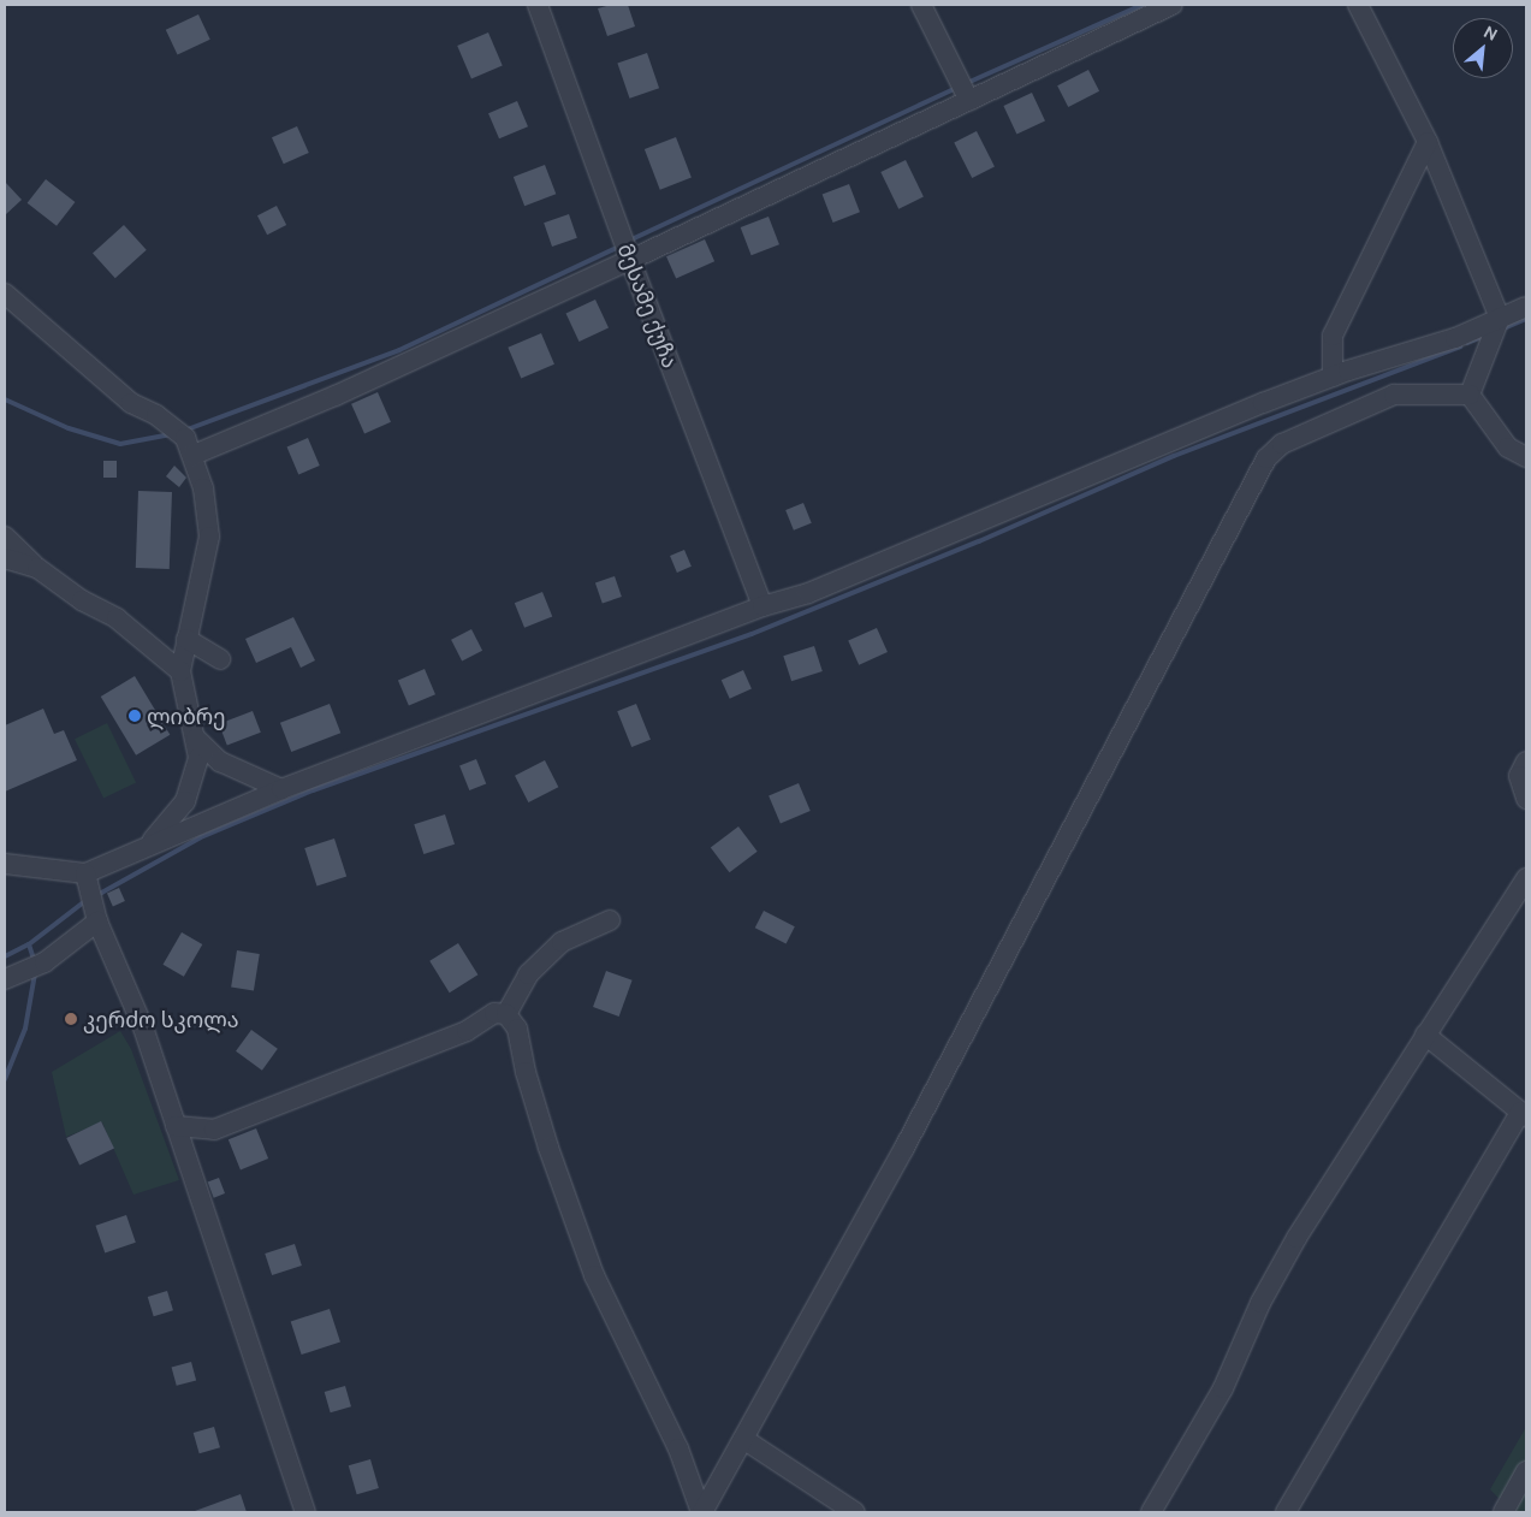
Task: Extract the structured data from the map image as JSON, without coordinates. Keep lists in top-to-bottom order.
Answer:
{
  "streets": {
    "street": ["მესამე ქუჩა"]
  },
  "places": ["ლიბრე", "კერძო სკოლა"],
  "north": "top right"
}
